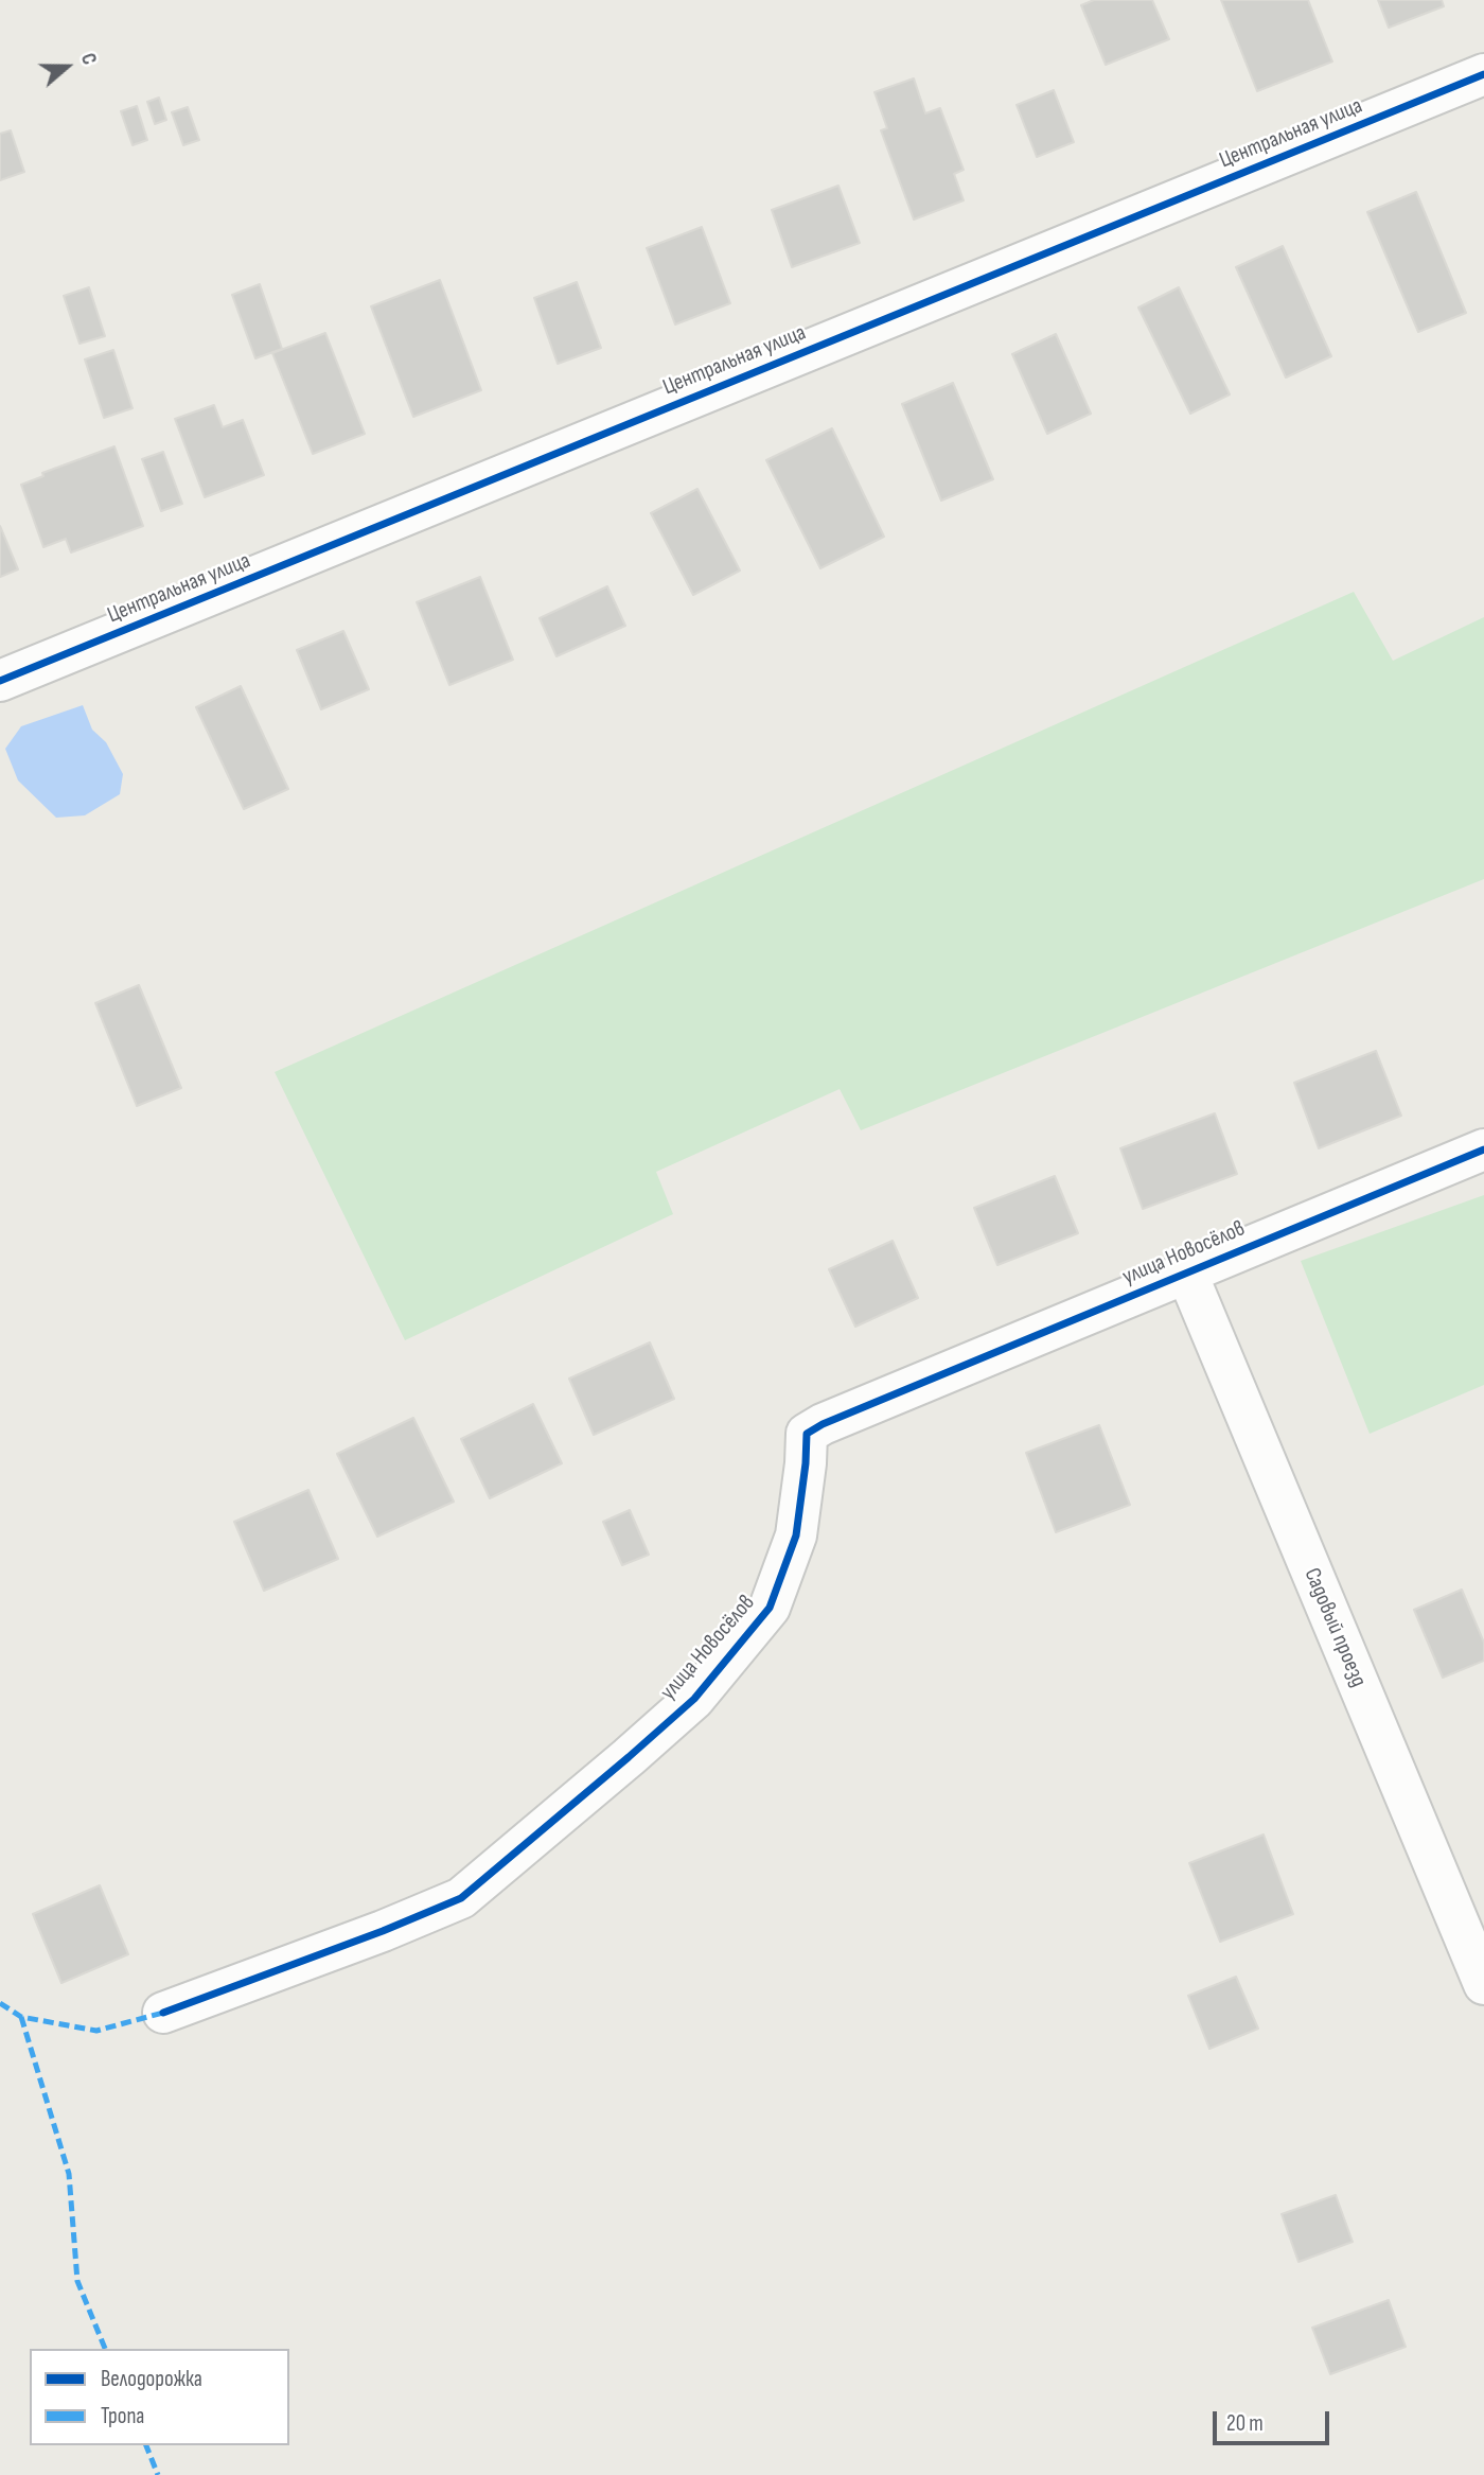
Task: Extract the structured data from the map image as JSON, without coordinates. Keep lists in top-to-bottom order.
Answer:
{
  "streets": {
    "street": ["Центральная улица", "улица Новосёлов", "Садовый проезд"]
  },
  "crossings": [
    ["улица Новосёлов", "Садовый проезд"]
  ],
  "legend": ["Велодорожка", "Тропа"],
  "scale_bar": "20 m",
  "north": "right"
}
